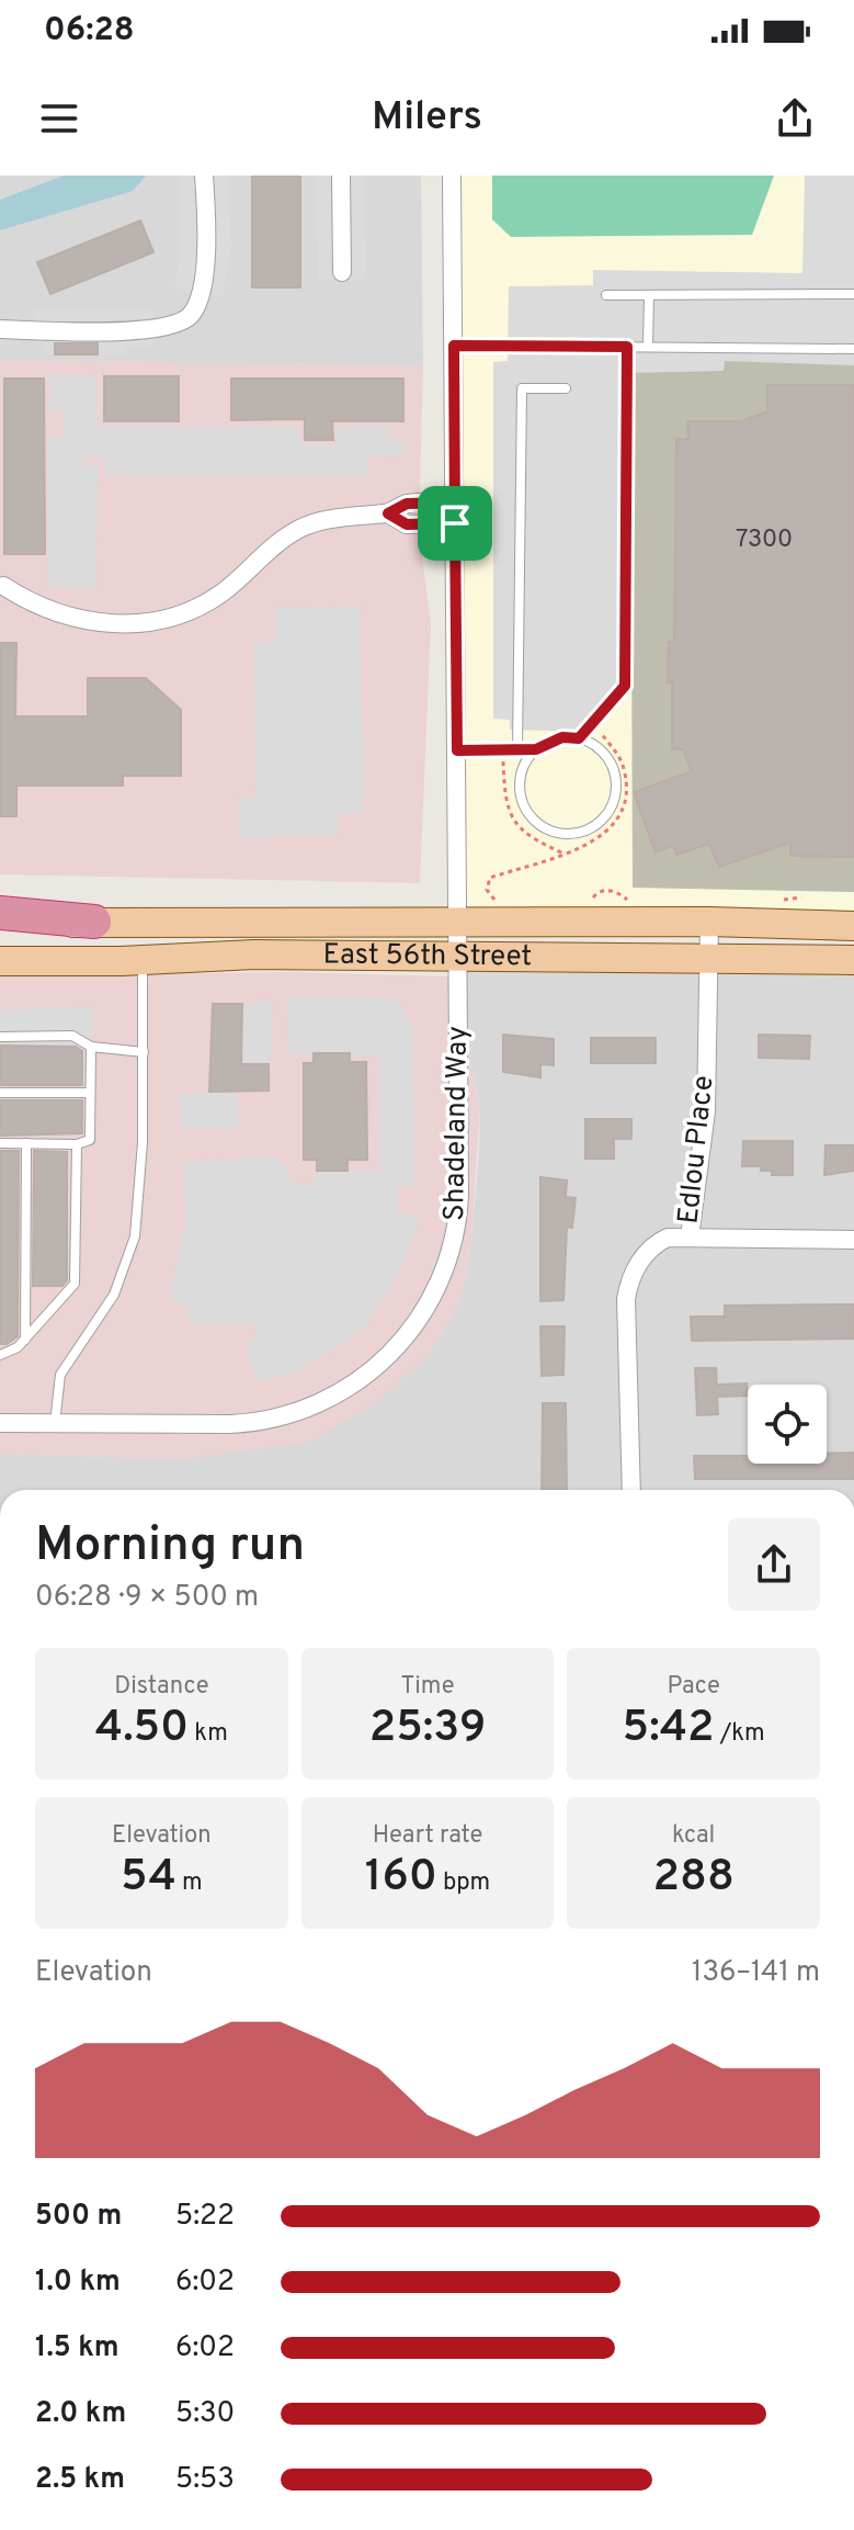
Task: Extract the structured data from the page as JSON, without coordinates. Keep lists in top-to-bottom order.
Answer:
{
  "streets": {
    "main road": ["East 56th Street"],
    "street": ["Shadeland Way", "Edlou Place"]
  },
  "crossings": [
    ["East 56th Street", "Shadeland Way"],
    ["East 56th Street", "Edlou Place"]
  ],
  "house_numbers": ["7300"],
  "page": {
    "status": "06:28",
    "header": "Milers",
    "heading": ["Morning run", "06:28 · 9 × 500 m"],
    "stats": [
      ["Distance", "4.50 km"],
      ["Time", "25:39"],
      ["Pace", "5:42 /km"],
      ["Elevation", "54 m"],
      ["Heart rate", "160 bpm"],
      ["kcal", "288"]
    ],
    "chart": ["Elevation", "136–141 m"],
    "list": [
      {
        "name": "500 m",
        "note": "5:22"
      },
      {
        "name": "1.0 km",
        "note": "6:02"
      },
      {
        "name": "1.5 km",
        "note": "6:02"
      },
      {
        "name": "2.0 km",
        "note": "5:30"
      },
      {
        "name": "2.5 km",
        "note": "5:53"
      }
    ]
  }
}
